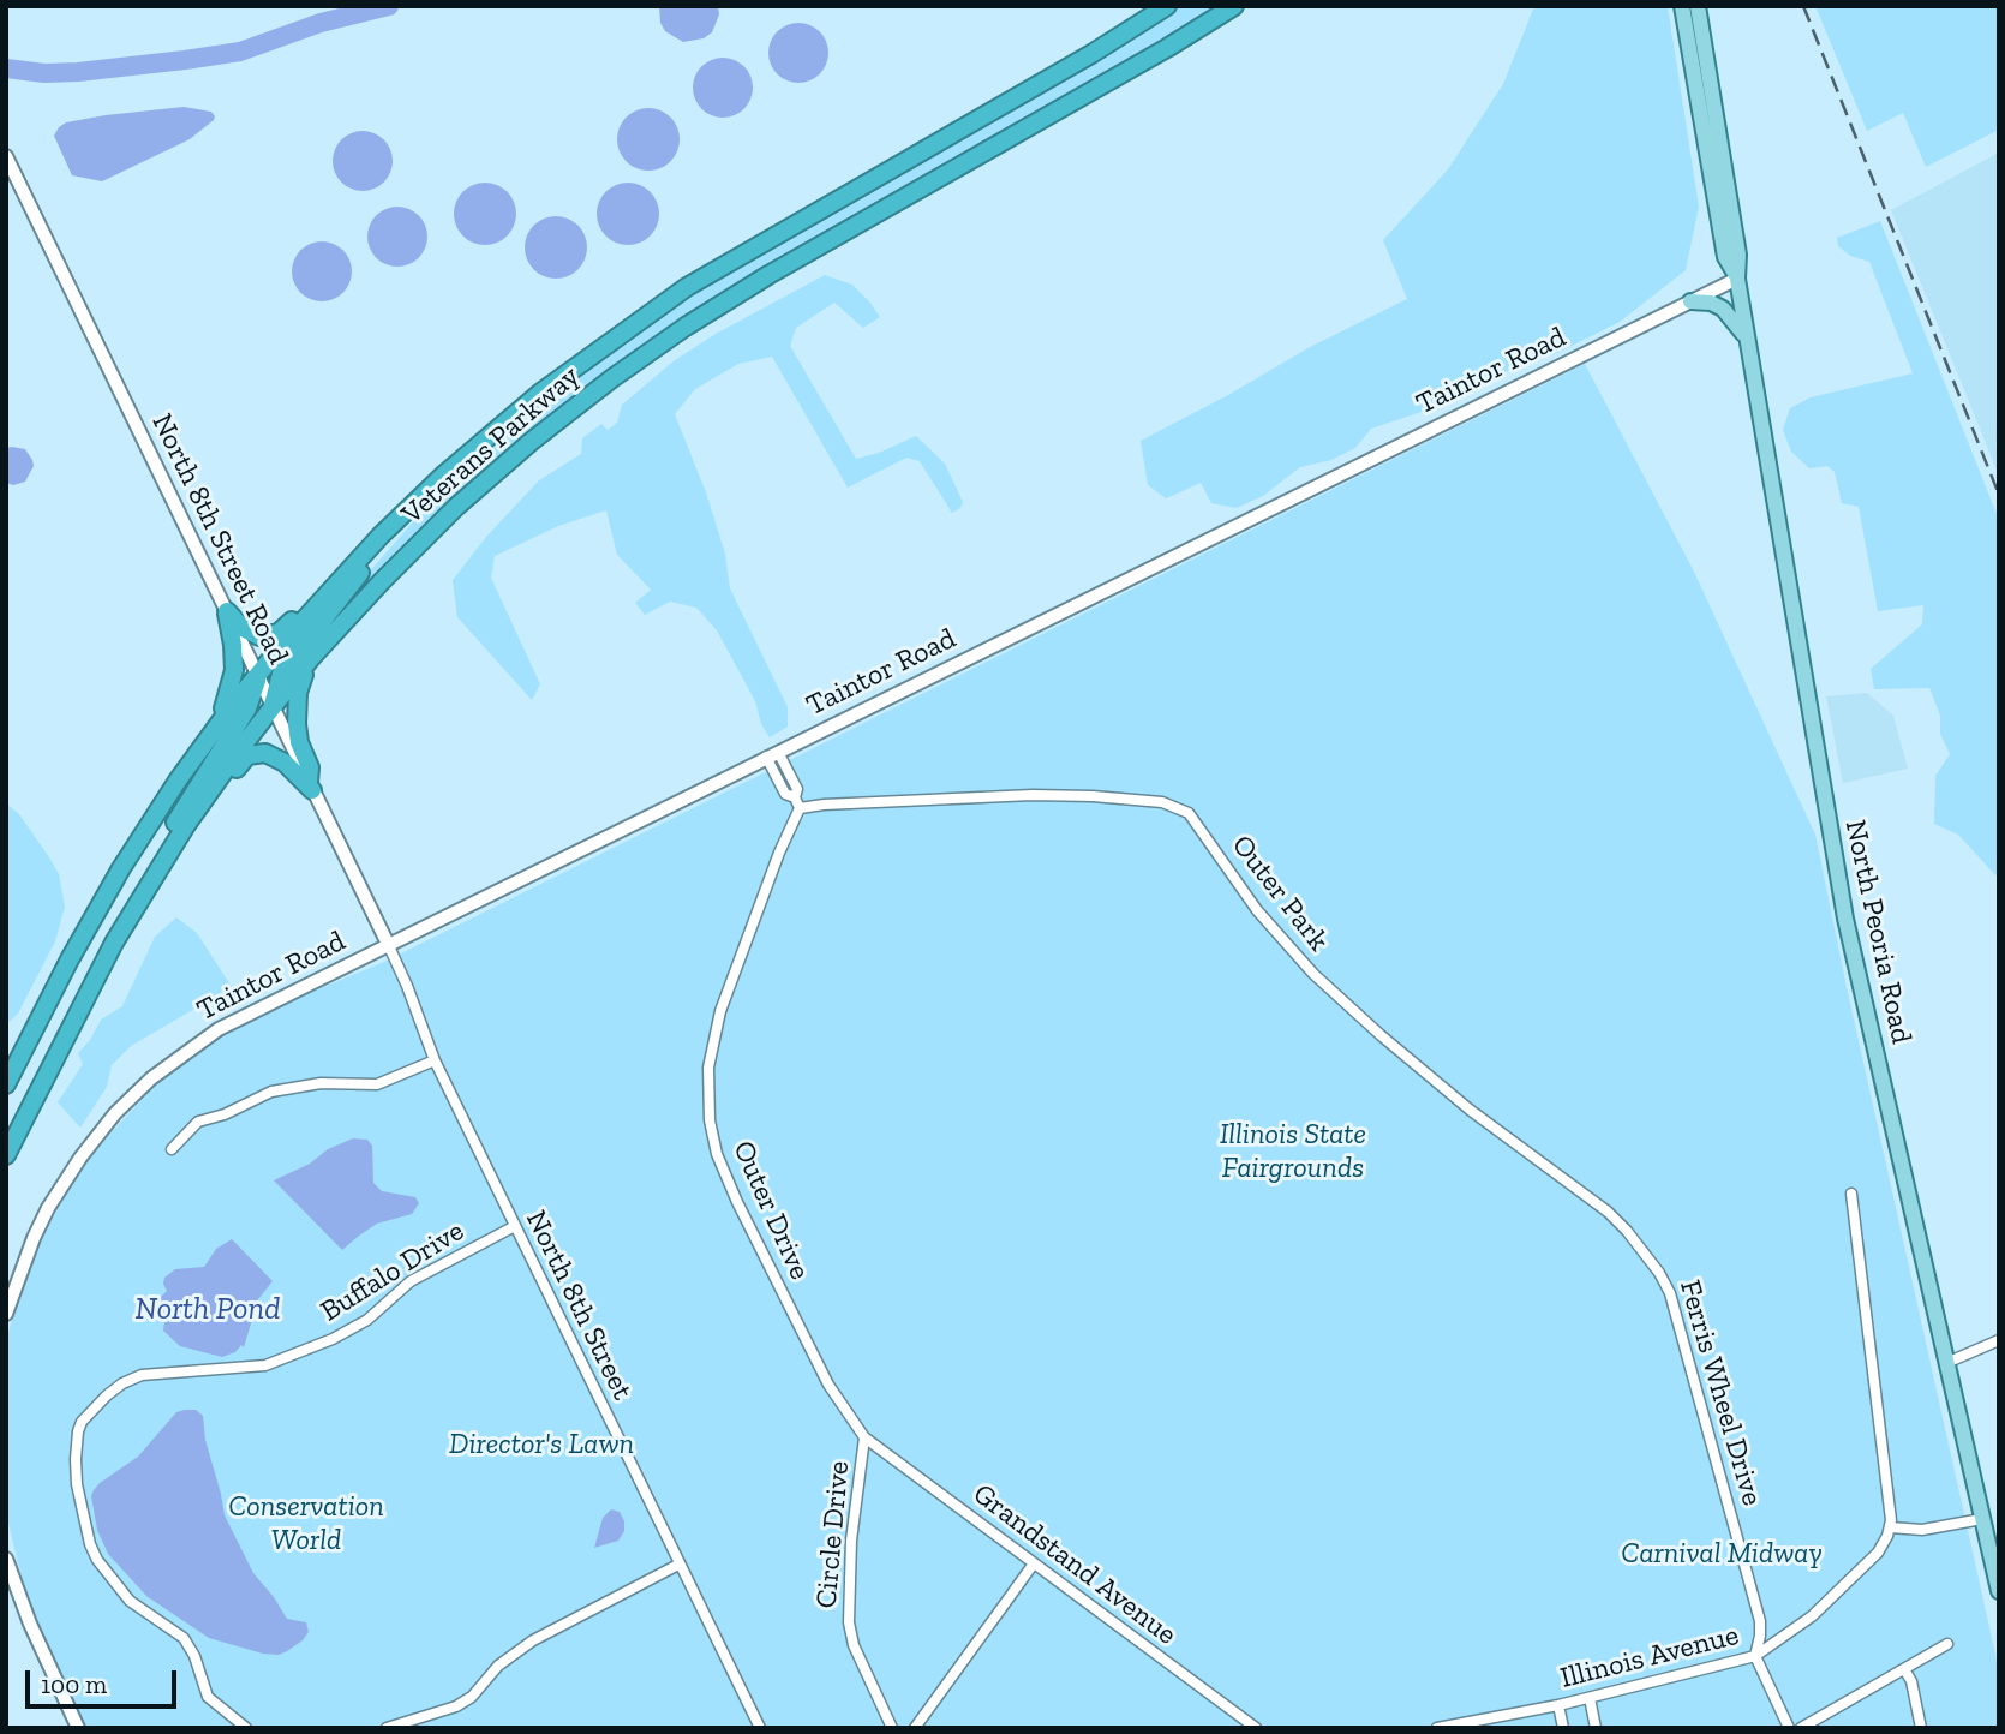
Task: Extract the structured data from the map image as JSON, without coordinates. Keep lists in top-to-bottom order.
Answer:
{
  "streets": {
    "highway": ["Veterans Parkway"],
    "main road": ["Taintor Road", "North 8th Street Road", "North Peoria Road"],
    "street": [
      "Outer Park",
      "Outer Drive",
      "Buffalo Drive",
      "North 8th Street",
      "Ferris Wheel Drive",
      "Circle Drive",
      "Grandstand Avenue",
      "Illinois Avenue"
    ]
  },
  "crossings": [
    ["Taintor Road", "North 8th Street Road"],
    ["Taintor Road", "North Peoria Road"],
    ["Taintor Road", "North 8th Street"],
    ["Veterans Parkway", "North 8th Street Road"],
    ["North 8th Street Road", "North 8th Street"],
    ["Outer Park", "Outer Drive"],
    ["Outer Park", "Ferris Wheel Drive"],
    ["Outer Drive", "Circle Drive"],
    ["Outer Drive", "Grandstand Avenue"],
    ["Buffalo Drive", "North 8th Street"],
    ["Ferris Wheel Drive", "Illinois Avenue"],
    ["Circle Drive", "Grandstand Avenue"]
  ],
  "water": ["North Pond"],
  "parks": [
    "Illinois State Fairgrounds",
    "Director's Lawn",
    "Conservation World",
    "Carnival Midway"
  ],
  "scale_bar": "100 m"
}
